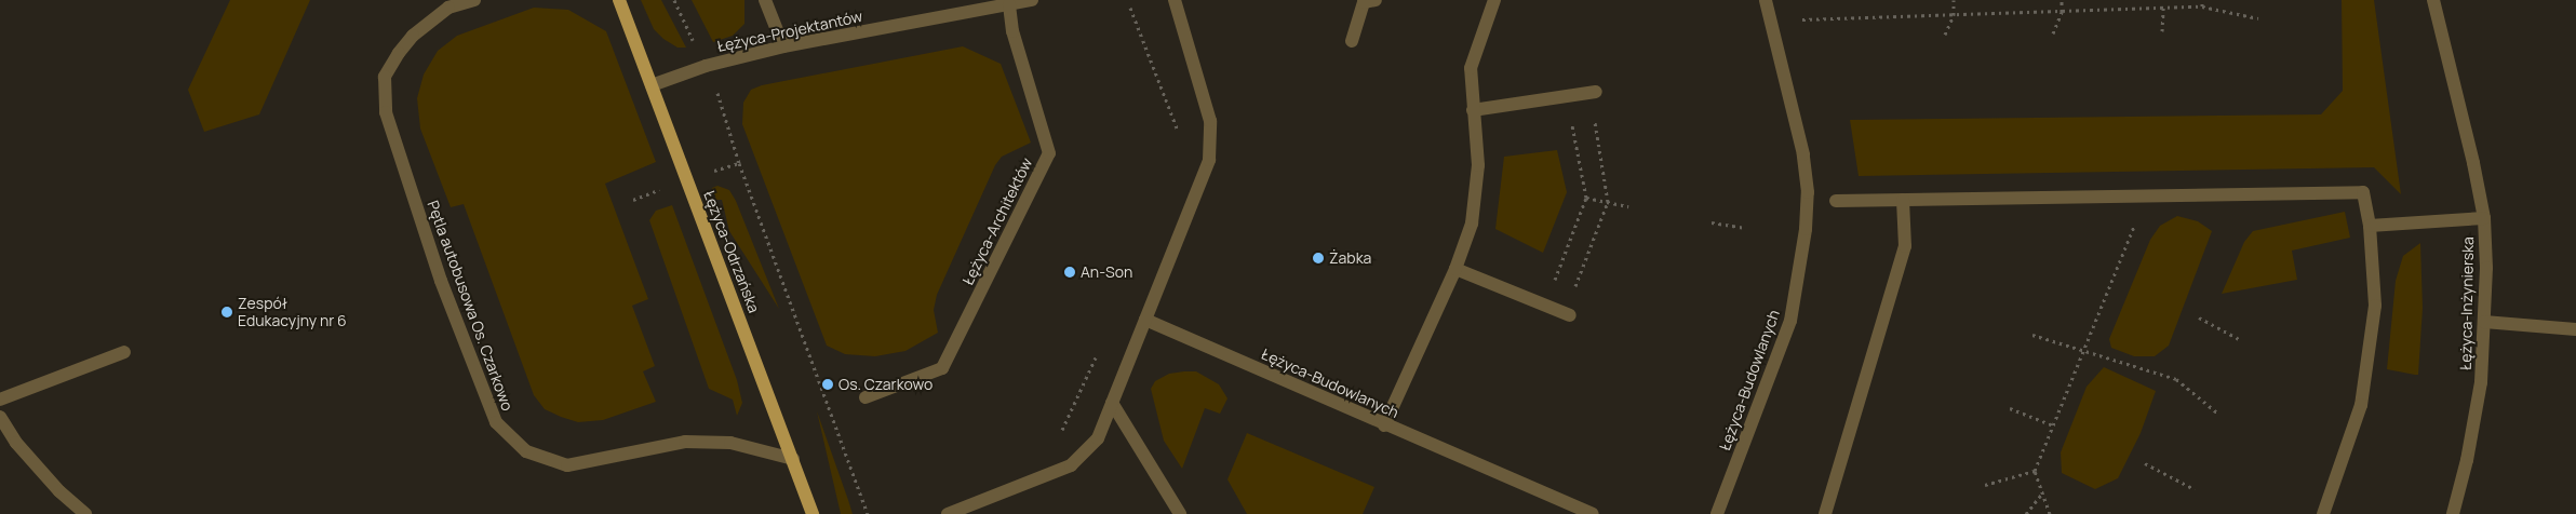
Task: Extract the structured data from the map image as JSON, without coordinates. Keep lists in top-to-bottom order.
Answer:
{
  "streets": {
    "main road": ["Łężyca-Odrzańska"],
    "street": [
      "Łężyca-Projektantów",
      "Łężyca-Architektów",
      "Łężyca-Inżynierska",
      "Pętla autobusowa Os. Czarkowo",
      "Łężyca-Budowlanych"
    ]
  },
  "crossings": [
    ["Łężyca-Projektantów", "Łężyca-Architektów"],
    ["Łężyca-Projektantów", "Łężyca-Odrzańska"],
    ["Łężyca-Odrzańska", "Pętla autobusowa Os. Czarkowo"]
  ],
  "places": [
    "Żabka",
    "An-Son",
    "Zespół Edukacyjny nr 6",
    "Os. Czarkowo"
  ]
}
